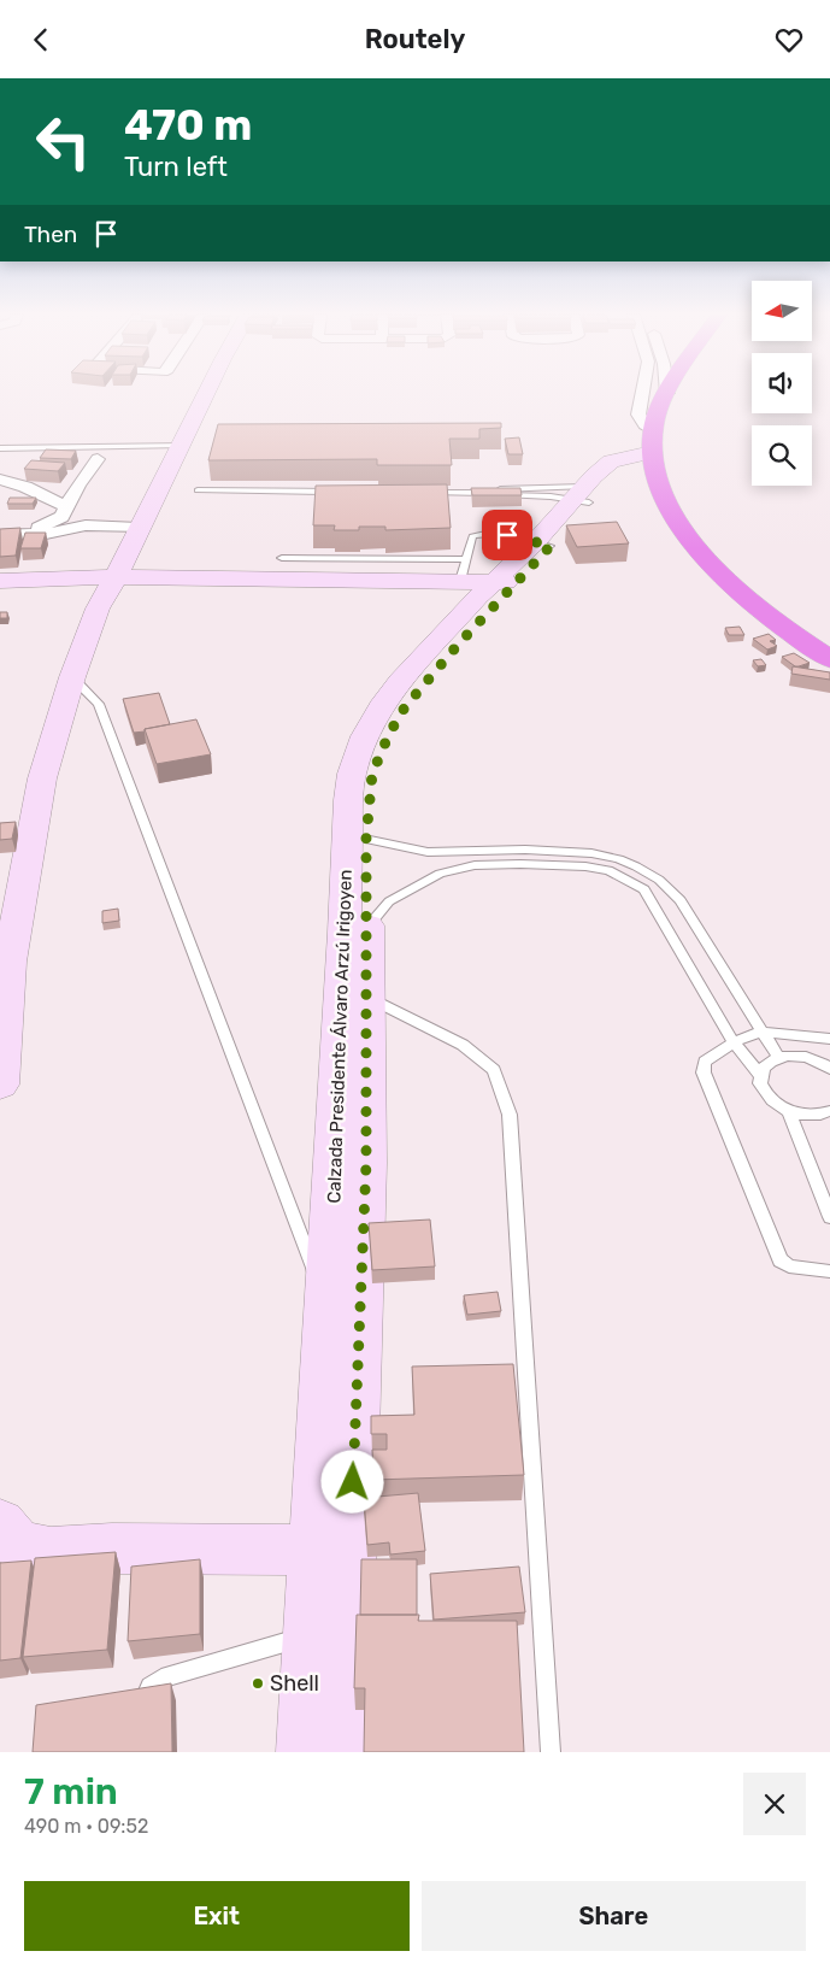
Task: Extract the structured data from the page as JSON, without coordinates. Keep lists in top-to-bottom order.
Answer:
{
  "streets": {
    "street": ["Calzada Presidente Álvaro Arzú Irigoyen"]
  },
  "places": ["Shell"],
  "north": "left",
  "page": {
    "header": "Routely",
    "turn": ["470 m", "Turn left"],
    "then": "Then",
    "heading": ["7 min", "490 m · 09:52"],
    "buttons": ["Exit", "Share"]
  }
}
